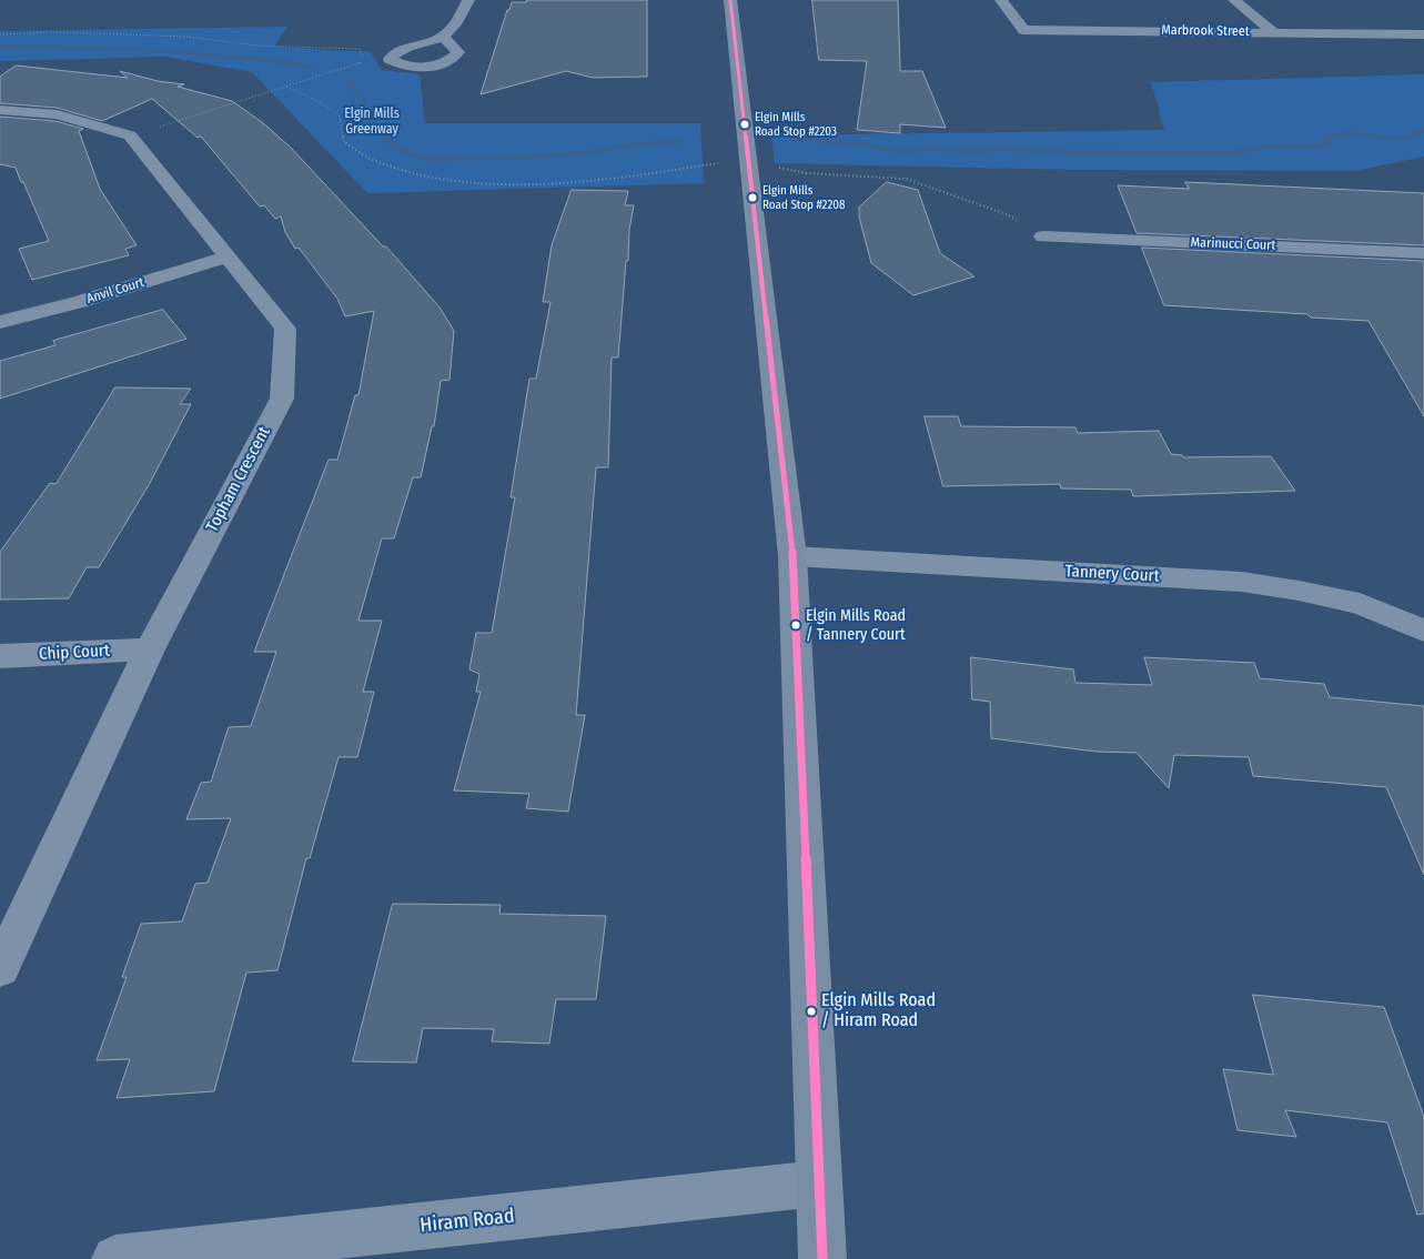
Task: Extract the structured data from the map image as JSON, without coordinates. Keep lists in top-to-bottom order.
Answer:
{
  "streets": {
    "street": [
      "Marbrook Street",
      "Marinucci Court",
      "Anvil Court",
      "Topham Crescent",
      "Tannery Court",
      "Chip Court",
      "Hiram Road"
    ]
  },
  "crossings": [
    ["Anvil Court", "Topham Crescent"],
    ["Topham Crescent", "Chip Court"]
  ],
  "parks": ["Elgin Mills Greenway"],
  "places": [
    "Elgin Mills Road Stop #2203",
    "Elgin Mills Road Stop #2208",
    "Elgin Mills Road / Tannery Court",
    "Elgin Mills Road / Hiram Road"
  ]
}
